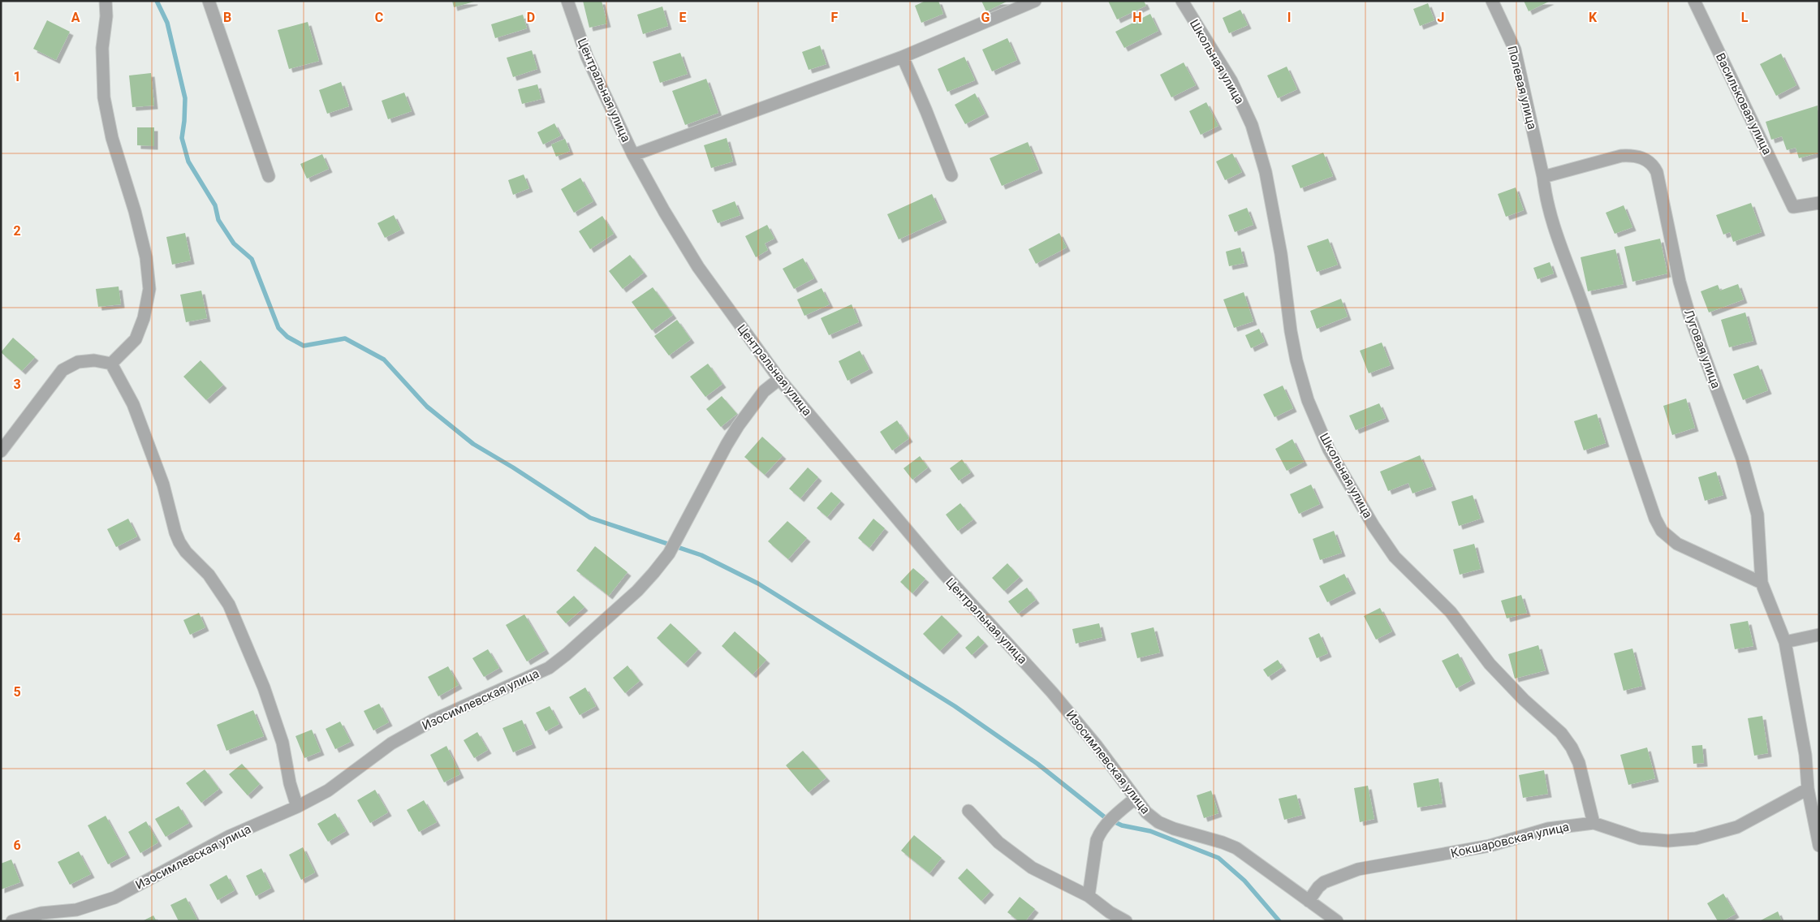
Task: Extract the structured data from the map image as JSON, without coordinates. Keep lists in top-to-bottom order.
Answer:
{
  "streets": {
    "street": [
      "Школьная улица",
      "Полевая улица",
      "Центральная улица",
      "Васильковая улица",
      "Луговая улица",
      "Изосимлевская улица",
      "Кокшаровская улица"
    ]
  },
  "crossings": [
    ["Школьная улица", "Кокшаровская улица"],
    ["Полевая улица", "Луговая улица"],
    ["Центральная улица", "Изосимлевская улица"],
    ["Луговая улица", "Кокшаровская улица"],
    ["Изосимлевская улица", "Кокшаровская улица"]
  ],
  "grid": {
    "columns": [
      "A",
      "B",
      "C",
      "D",
      "E",
      "F",
      "G",
      "H",
      "I",
      "J",
      "K",
      "L"
    ],
    "rows": [
      "1",
      "2",
      "3",
      "4",
      "5",
      "6"
    ]
  }
}
